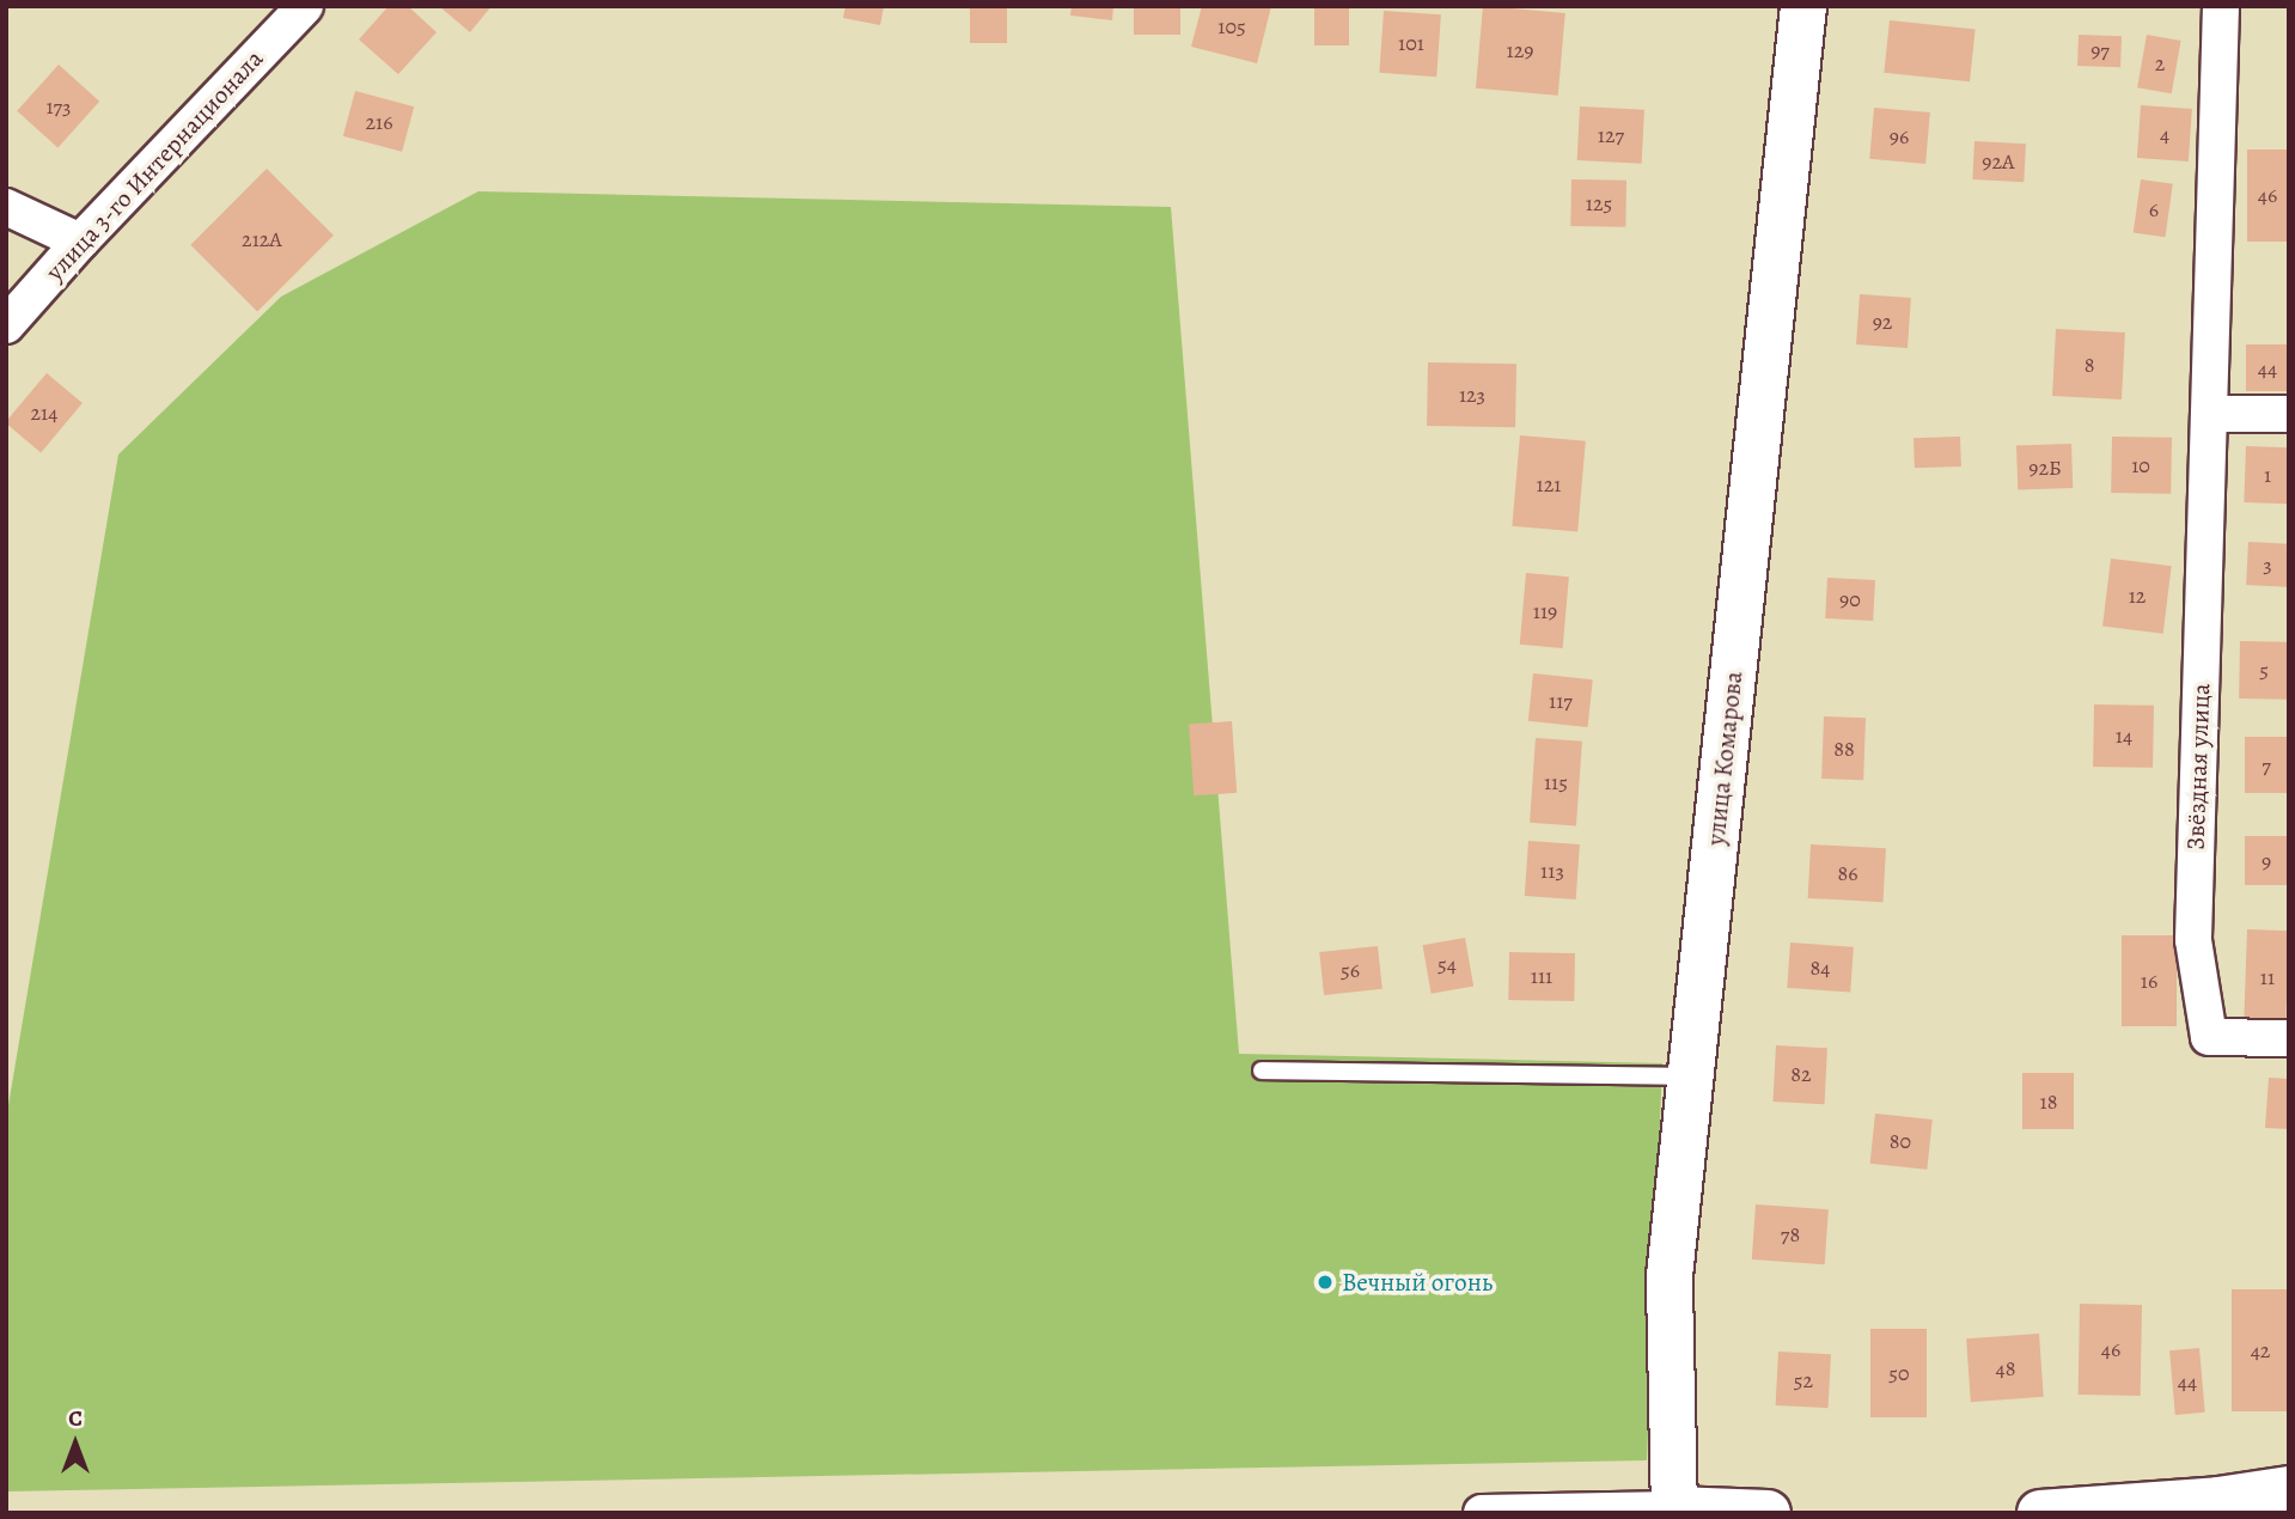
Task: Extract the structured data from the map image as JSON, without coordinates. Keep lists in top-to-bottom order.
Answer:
{
  "streets": {
    "main road": ["улица Комарова"],
    "street": ["улица 3-го Интернационала", "Звёздная улица"]
  },
  "places": ["Вечный огонь"],
  "house_numbers": [
    "105",
    "101",
    "129",
    "97",
    "2",
    "173",
    "216",
    "4",
    "127",
    "96",
    "92А",
    "46",
    "125",
    "6",
    "212А",
    "92",
    "8",
    "44",
    "123",
    "214",
    "10",
    "92Б",
    "1",
    "121",
    "3",
    "12",
    "90",
    "119",
    "5",
    "117",
    "14",
    "88",
    "7",
    "115",
    "9",
    "113",
    "86",
    "54",
    "84",
    "56",
    "111",
    "11",
    "16",
    "82",
    "18",
    "80",
    "78",
    "46",
    "42",
    "48",
    "50",
    "52",
    "44"
  ],
  "north": "top"
}
